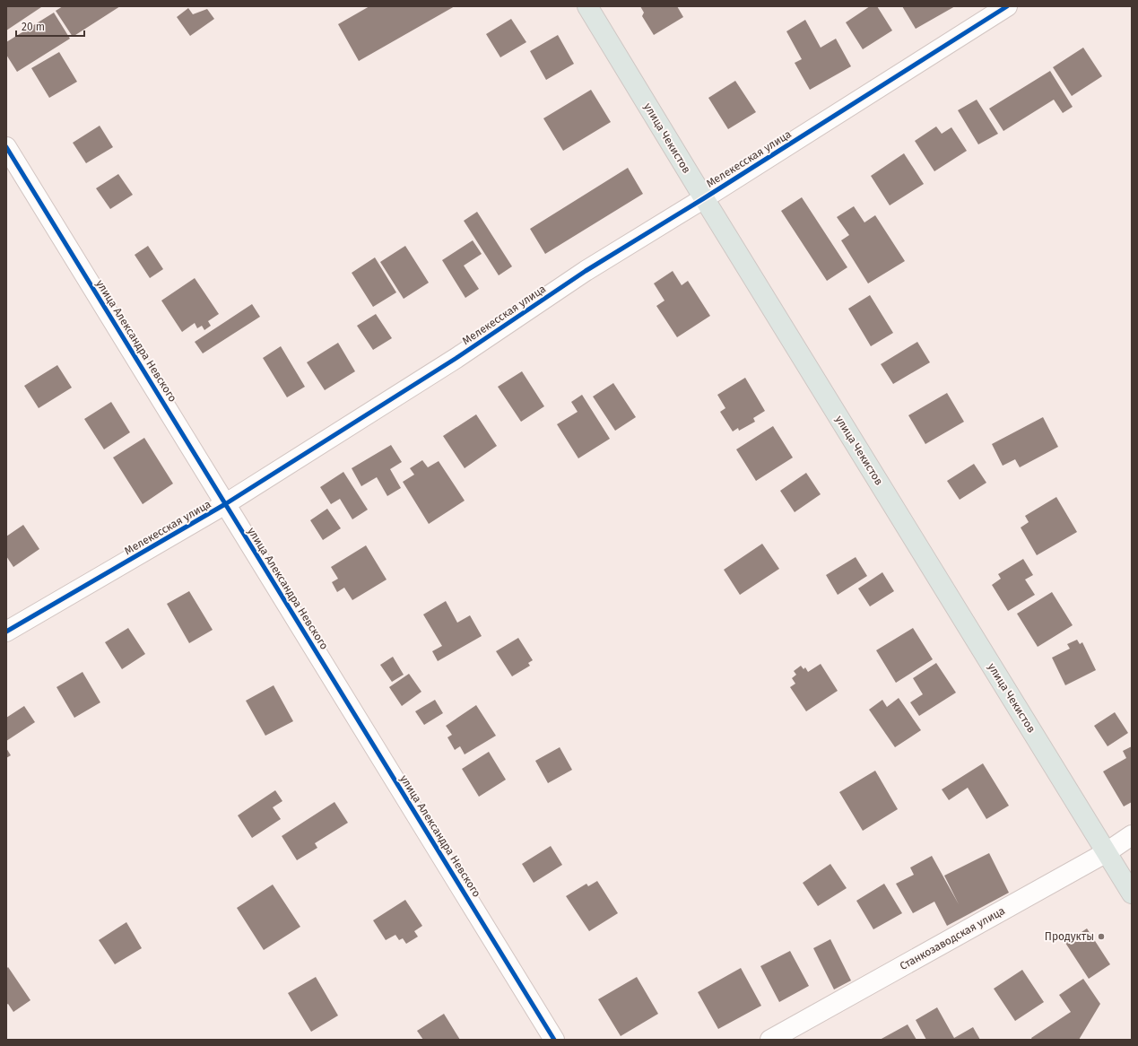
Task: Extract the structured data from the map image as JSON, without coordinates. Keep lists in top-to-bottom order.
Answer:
{
  "streets": {
    "main road": ["улица Чекистов"],
    "street": ["Мелекесская улица", "улица Александра Невского", "Станкозаводская улица"]
  },
  "crossings": [
    ["улица Чекистов", "Мелекесская улица"],
    ["улица Чекистов", "Станкозаводская улица"],
    ["Мелекесская улица", "улица Александра Невского"]
  ],
  "places": ["Продукты"],
  "scale_bar": "20 m"
}
